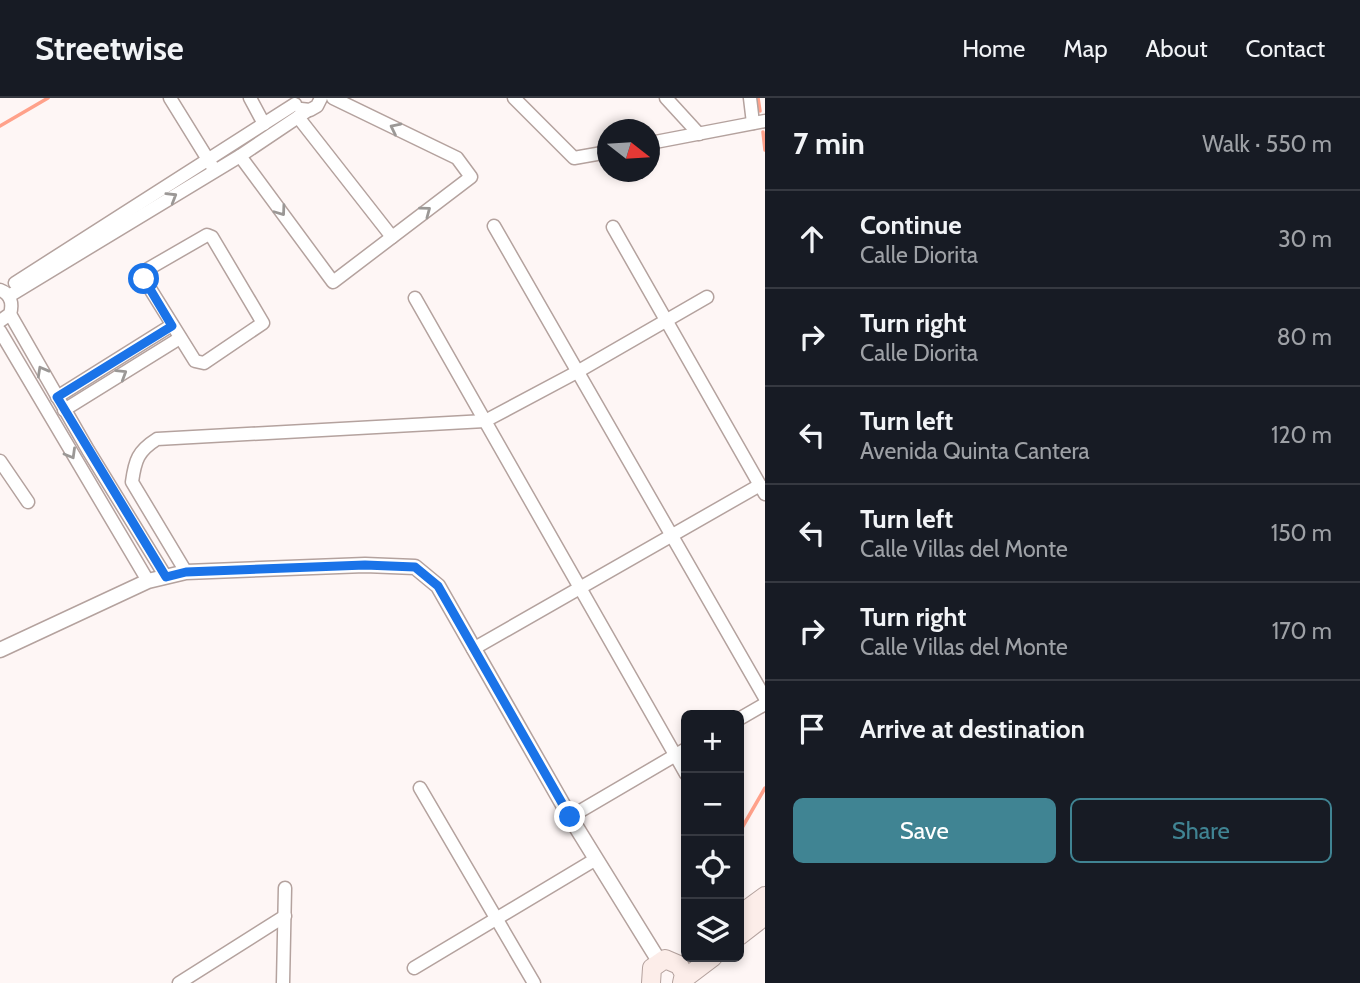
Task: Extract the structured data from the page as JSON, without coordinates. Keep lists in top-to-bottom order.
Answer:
{
  "north": "right",
  "page": {
    "header": "Streetwise",
    "nav": [
      "Home",
      "Map",
      "About",
      "Contact"
    ],
    "heading": ["7 min", "Walk · 550 m"],
    "list": [
      ["Continue", "Calle Diorita", "30 m"],
      ["Turn right", "Calle Diorita", "80 m"],
      ["Turn left", "Avenida Quinta Cantera", "120 m"],
      ["Turn left", "Calle Villas del Monte", "150 m"],
      ["Turn right", "Calle Villas del Monte", "170 m"],
      "Arrive at destination"
    ],
    "map_buttons": ["+", "−"],
    "buttons": ["Save", "Share"]
  }
}
